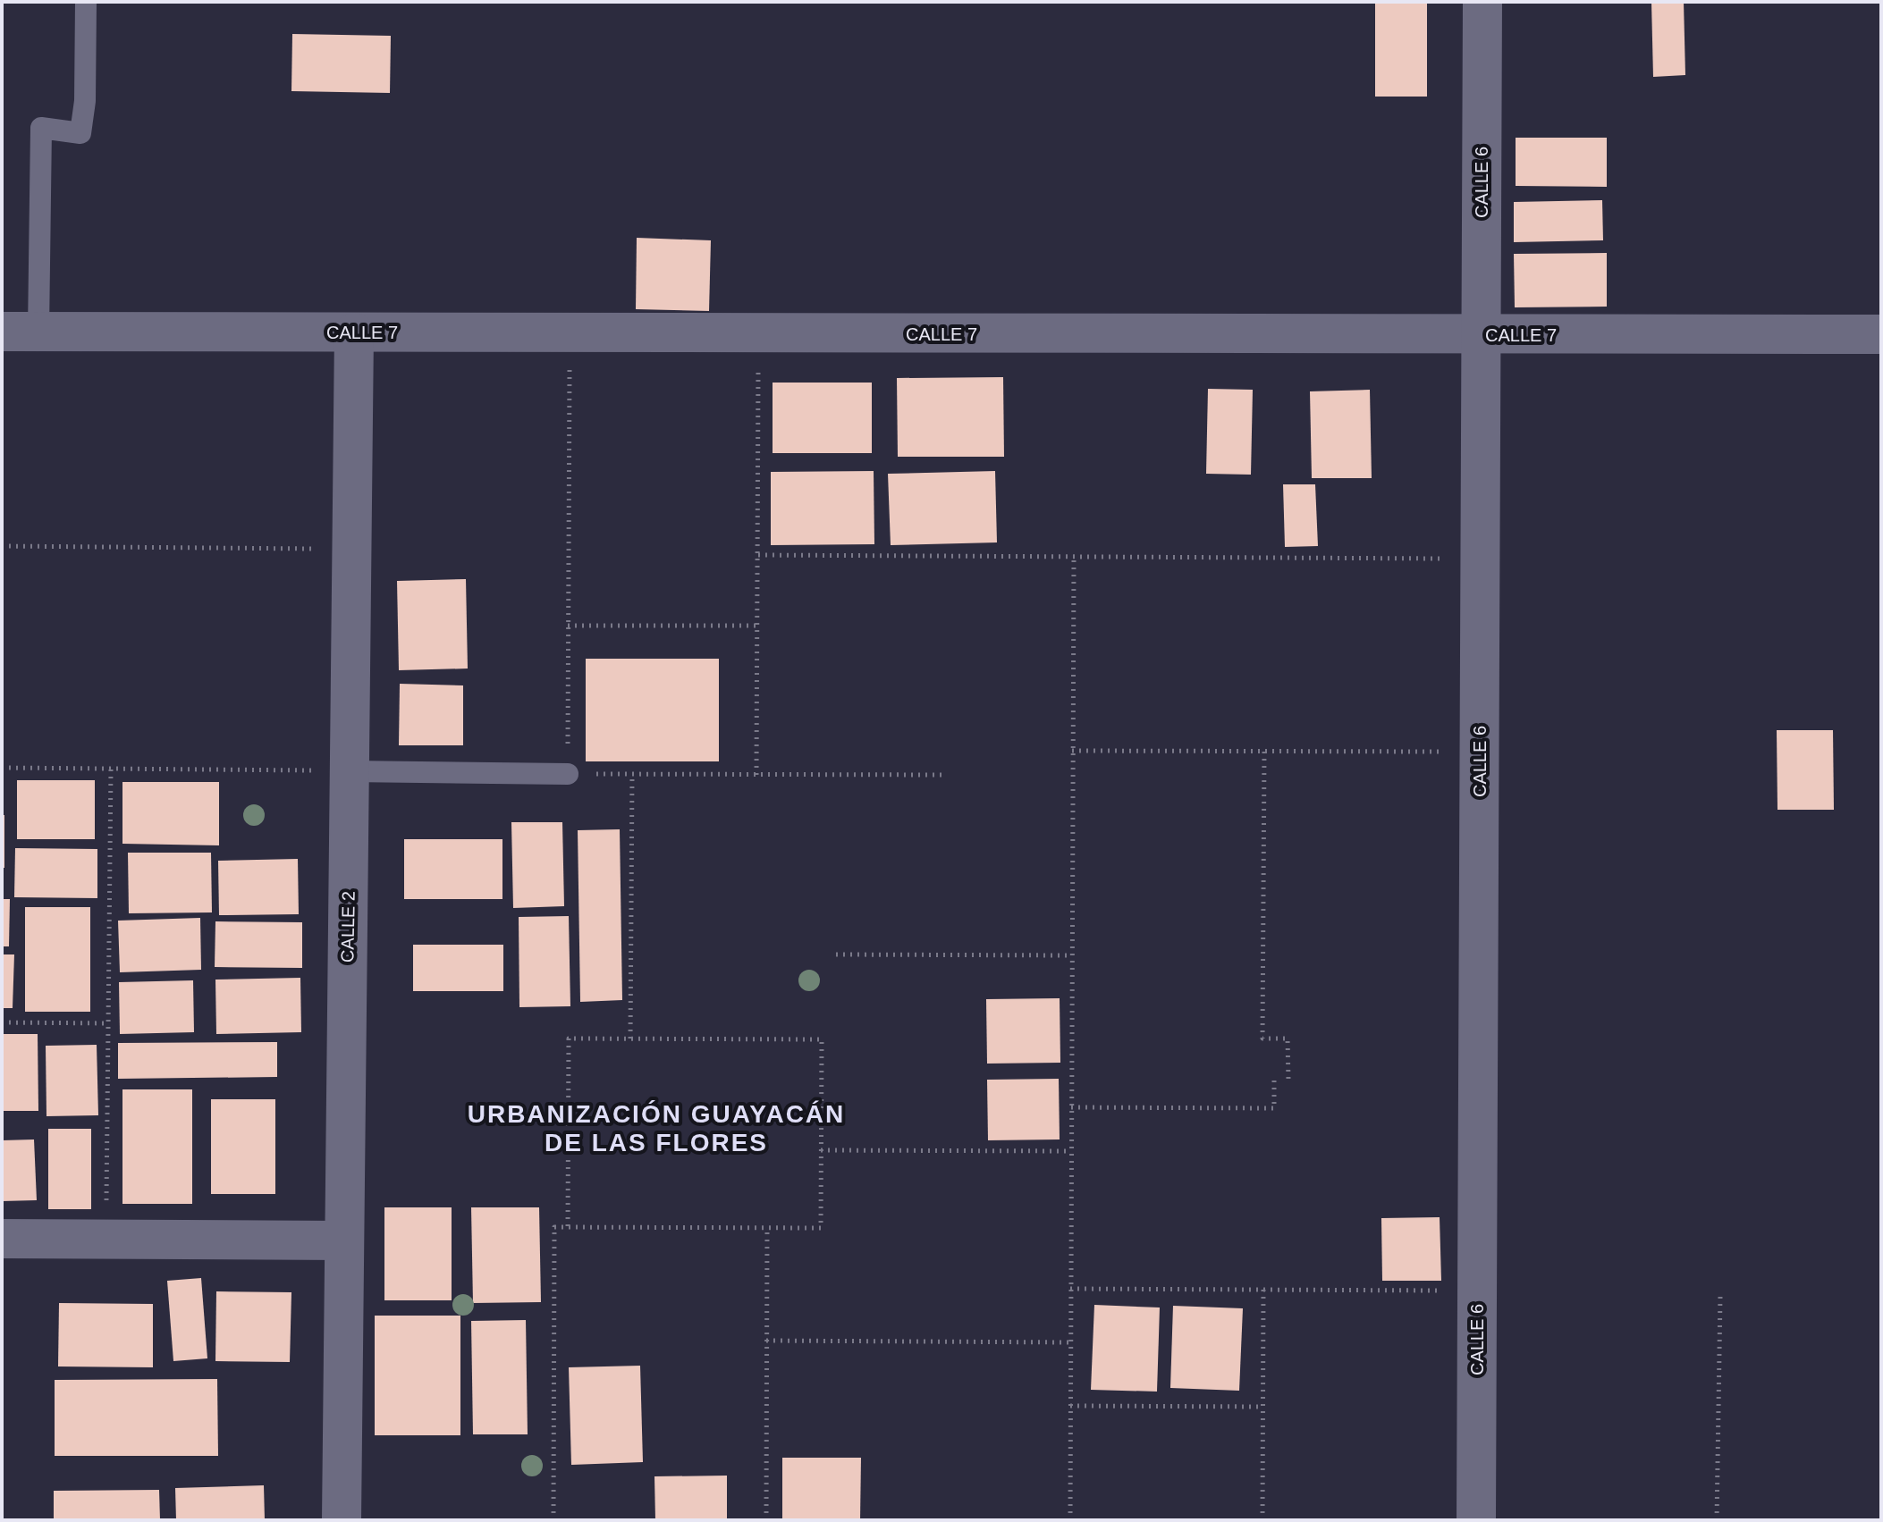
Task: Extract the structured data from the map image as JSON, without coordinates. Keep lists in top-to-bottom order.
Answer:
{
  "streets": {
    "street": ["CALLE 6", "CALLE 7", "CALLE 2"]
  },
  "crossings": [
    ["CALLE 6", "CALLE 7"],
    ["CALLE 7", "CALLE 2"]
  ],
  "districts": ["URBANIZACIÓN GUAYACÁN DE LAS FLORES"]
}
